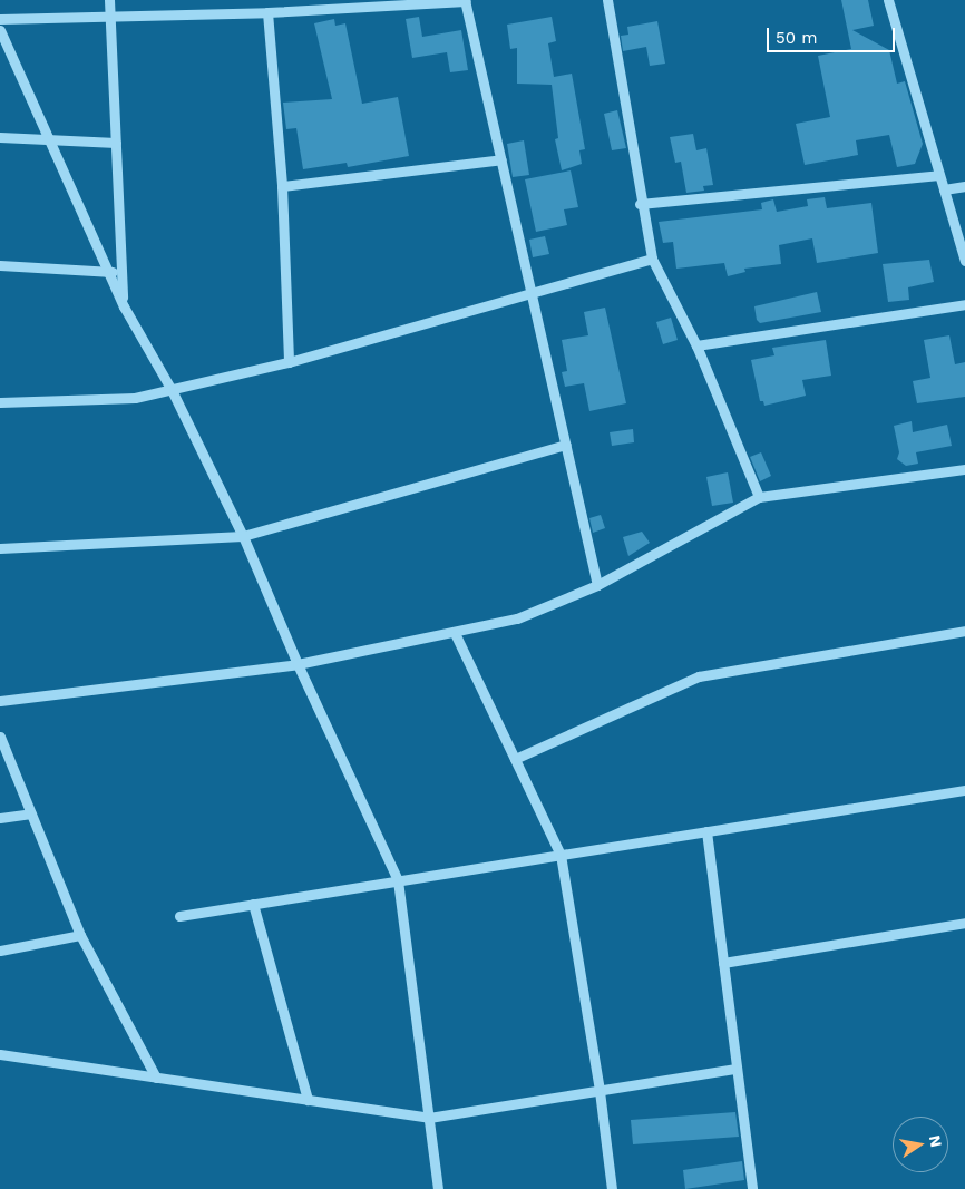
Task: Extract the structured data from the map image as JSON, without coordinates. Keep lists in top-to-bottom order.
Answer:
{
  "scale_bar": "50 m",
  "north": "right"
}
